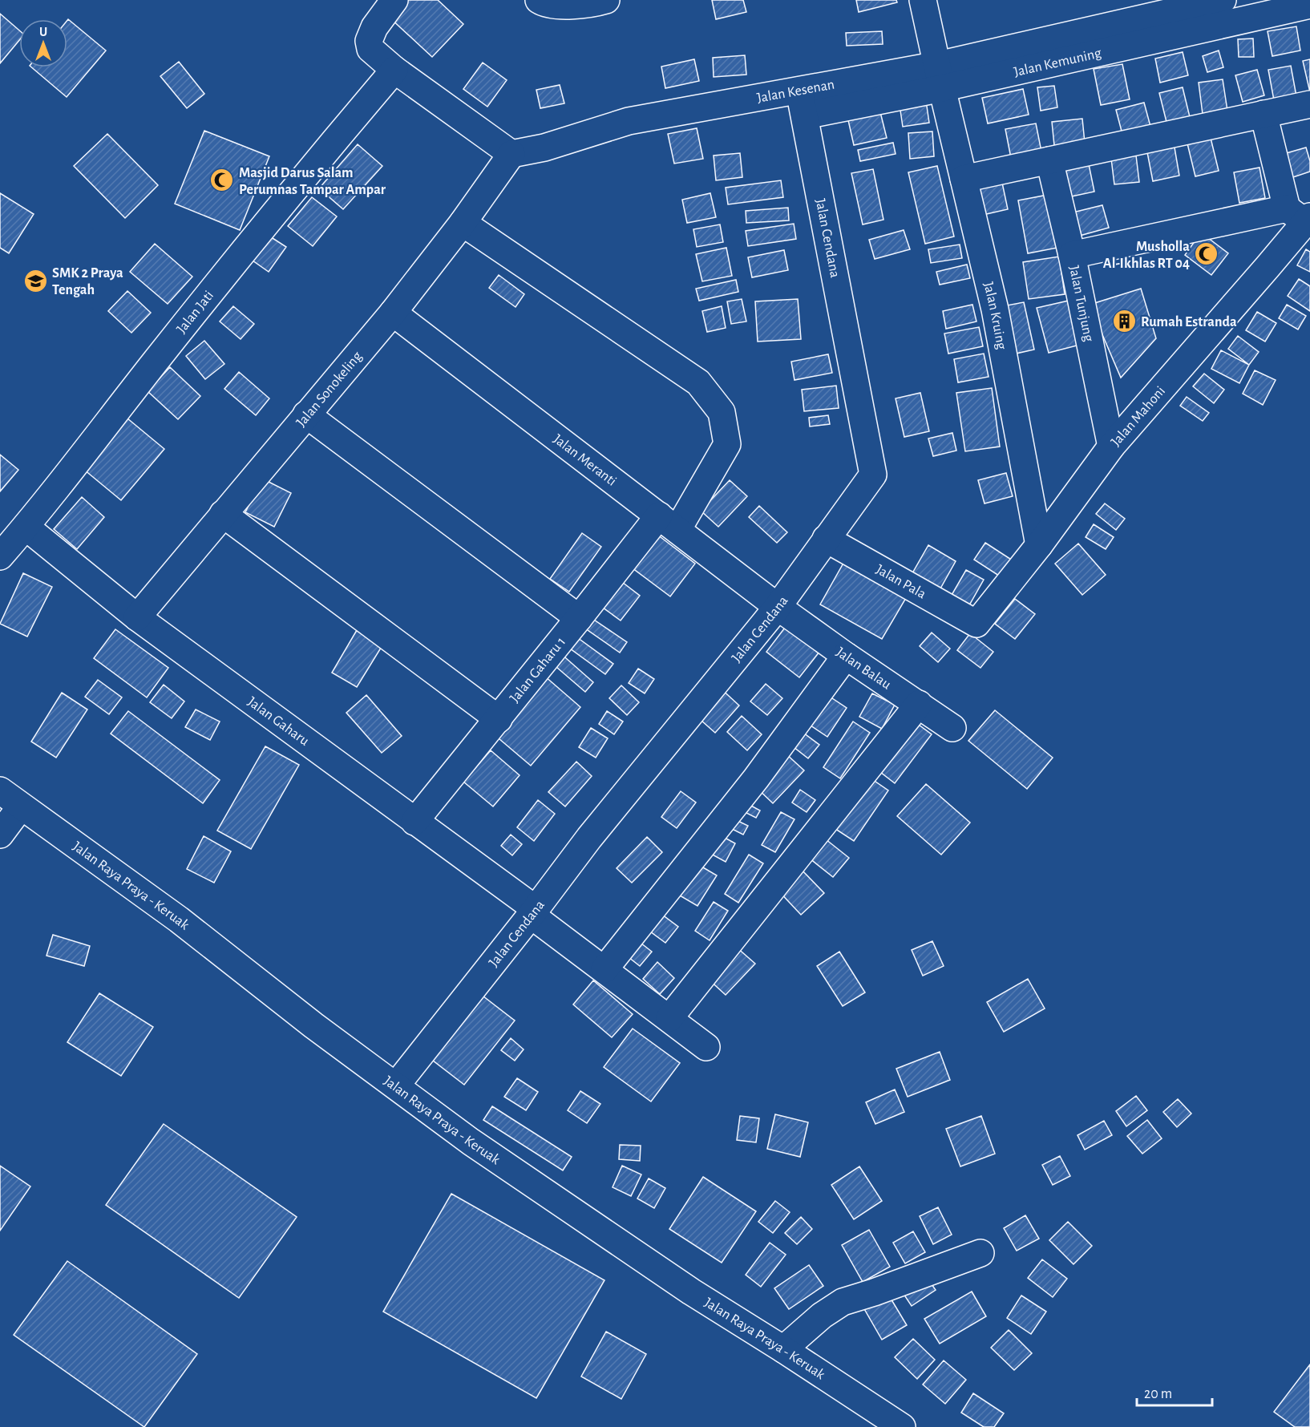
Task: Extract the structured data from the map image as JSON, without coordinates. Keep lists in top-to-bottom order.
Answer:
{
  "streets": {
    "street": [
      "Jalan Kemuning",
      "Jalan Kesenan",
      "Jalan Cendana",
      "Jalan Tunjung",
      "Jalan Jati",
      "Jalan Kruing",
      "Jalan Sonokeling",
      "Jalan Mahoni",
      "Jalan Meranti",
      "Jalan Pala",
      "Jalan Balau",
      "Jalan Gaharu 1",
      "Jalan Gaharu",
      "Jalan Raya Praya - Keruak"
    ]
  },
  "crossings": [
    ["Jalan Kemuning", "Jalan Kesenan"],
    ["Jalan Kemuning", "Jalan Kruing"],
    ["Jalan Kesenan", "Jalan Cendana"],
    ["Jalan Kesenan", "Jalan Kruing"],
    ["Jalan Kesenan", "Jalan Sonokeling"],
    ["Jalan Cendana", "Jalan Meranti"],
    ["Jalan Cendana", "Jalan Pala"],
    ["Jalan Cendana", "Jalan Balau"],
    ["Jalan Cendana", "Jalan Gaharu"],
    ["Jalan Cendana", "Jalan Raya Praya - Keruak"],
    ["Jalan Tunjung", "Jalan Mahoni"],
    ["Jalan Jati", "Jalan Gaharu"],
    ["Jalan Kruing", "Jalan Mahoni"],
    ["Jalan Sonokeling", "Jalan Meranti"],
    ["Jalan Sonokeling", "Jalan Gaharu 1"],
    ["Jalan Sonokeling", "Jalan Gaharu"],
    ["Jalan Mahoni", "Jalan Pala"],
    ["Jalan Meranti", "Jalan Balau"],
    ["Jalan Meranti", "Jalan Gaharu 1"],
    ["Jalan Gaharu 1", "Jalan Gaharu"]
  ],
  "places": {
    "mosque": ["Masjid Darus Salam Perumnas Tampar Ampar", "Musholla Al-Ikhlas RT 04"],
    "school or university": ["SMK 2 Praya Tengah"],
    "building": ["Rumah Estranda"]
  },
  "scale_bar": "20 m",
  "north": "top"
}
